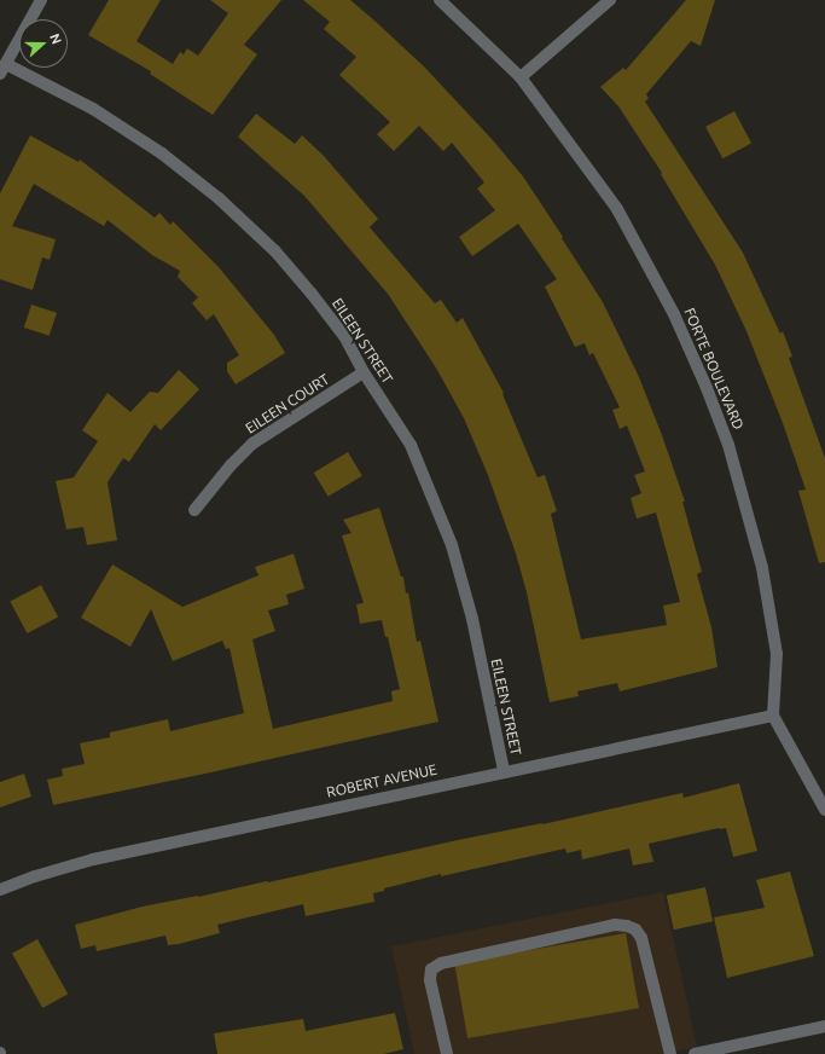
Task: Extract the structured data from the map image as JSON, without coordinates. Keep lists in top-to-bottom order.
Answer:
{
  "streets": {
    "street": [
      "EILEEN STREET",
      "FORTE BOULEVARD",
      "EILEEN COURT",
      "ROBERT AVENUE"
    ]
  },
  "crossings": [
    ["EILEEN STREET", "EILEEN COURT"],
    ["EILEEN STREET", "ROBERT AVENUE"],
    ["FORTE BOULEVARD", "ROBERT AVENUE"]
  ],
  "north": "right"
}
